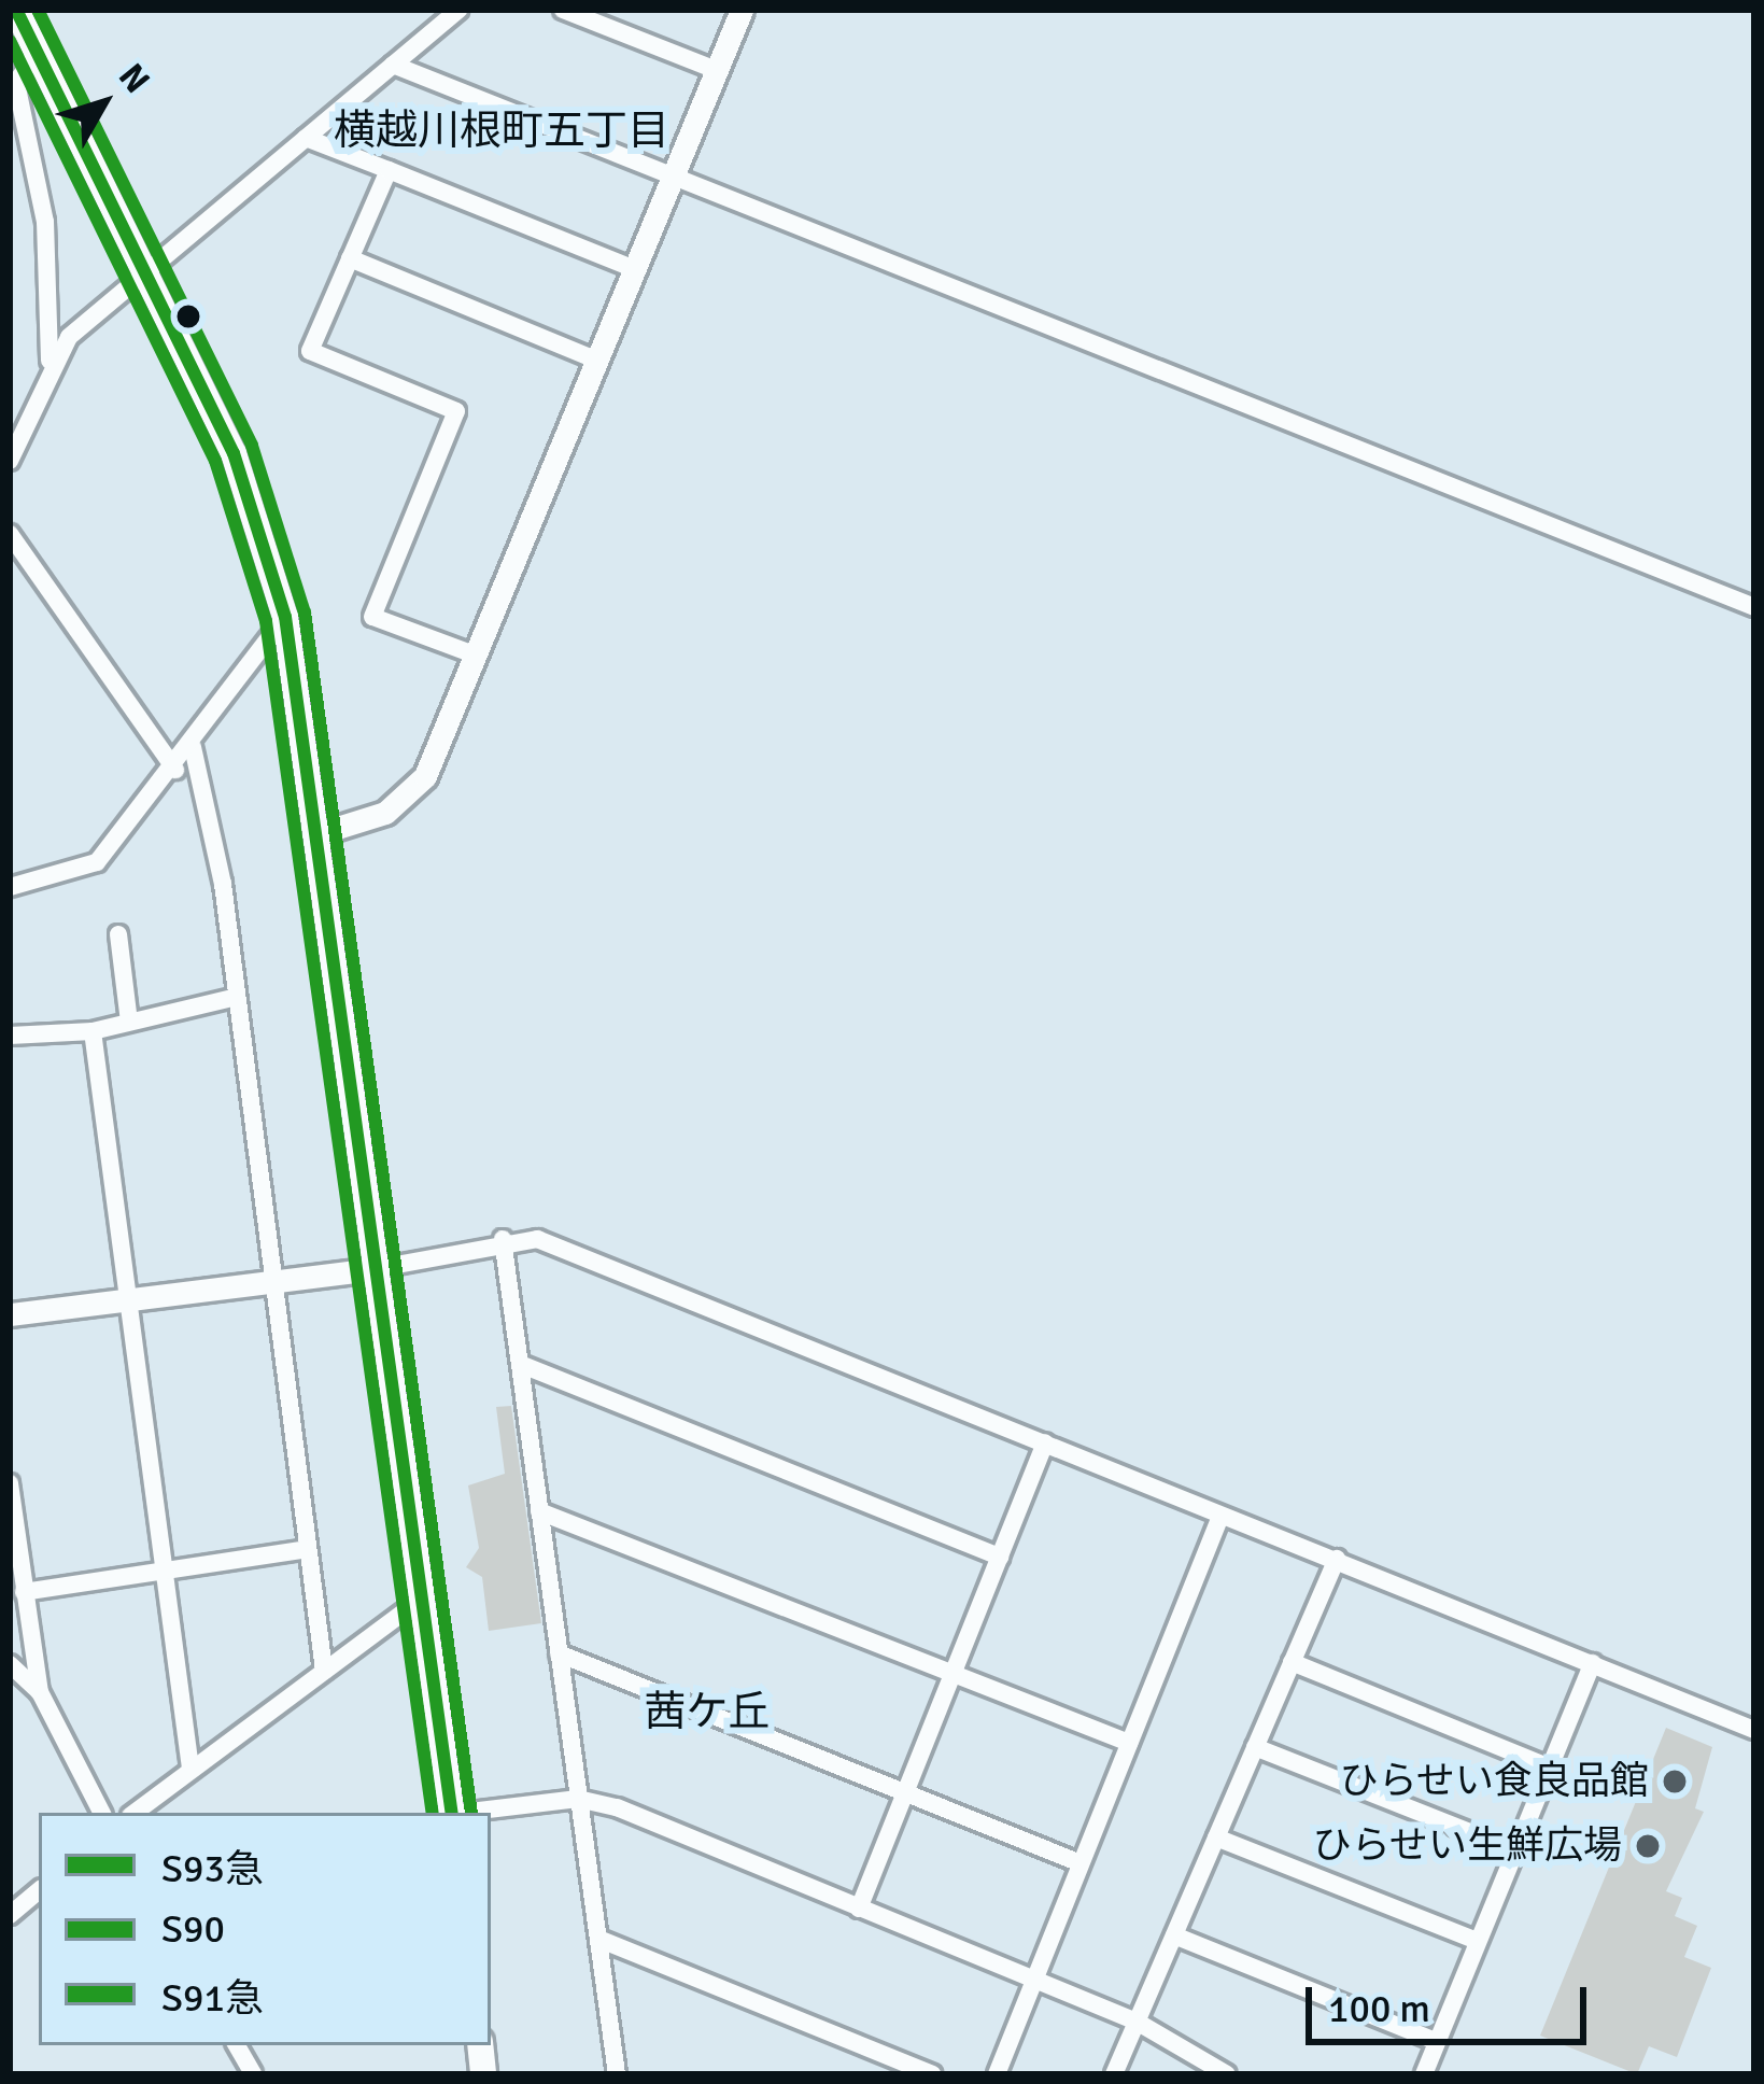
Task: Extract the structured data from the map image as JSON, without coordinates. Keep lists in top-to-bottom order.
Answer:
{
  "districts": ["横越川根町五丁目", "茜ケ丘"],
  "places": ["ひらせい食良品館", "ひらせい生鮮広場"],
  "lines": ["transit line S93急", "transit line S91急", "transit line S90"],
  "legend": ["S93急", "S90", "S91急"],
  "scale_bar": "100 m",
  "north": "top right"
}
